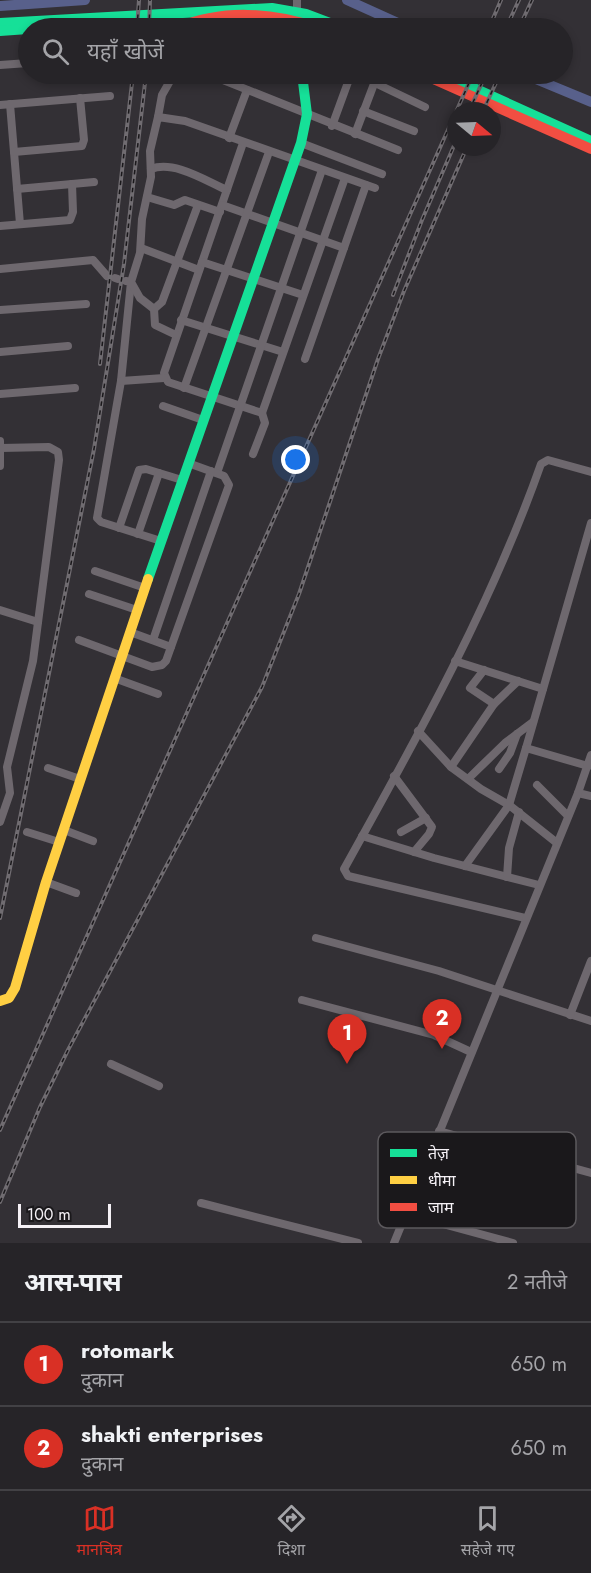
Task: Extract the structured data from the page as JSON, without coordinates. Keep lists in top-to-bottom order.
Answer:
{
  "legend": ["तेज़", "धीमा", "जाम"],
  "scale_bar": "100 m",
  "north": "right",
  "page": {
    "search": "यहाँ खोजें",
    "pins": ["2", "1"],
    "scale": "100 m",
    "heading": ["आस-पास", "2 नतीजे"],
    "list": [
      {
        "mark": "1",
        "name": "rotomark",
        "note": "दुकान",
        "value": "650 m"
      },
      {
        "mark": "2",
        "name": "shakti enterprises",
        "note": "दुकान",
        "value": "650 m"
      }
    ],
    "nav": ["मानचित्र", "दिशा", "सहेजे गए"]
  }
}
